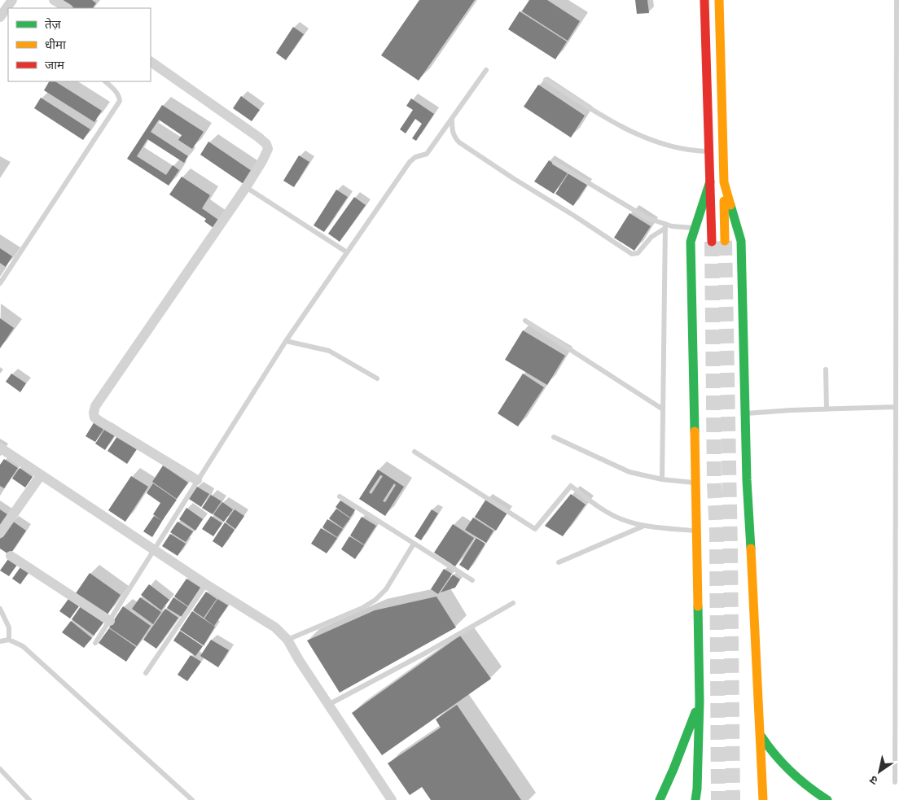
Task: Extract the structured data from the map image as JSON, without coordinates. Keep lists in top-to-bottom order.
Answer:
{
  "legend": ["तेज़", "धीमा", "जाम"],
  "north": "bottom left"
}
